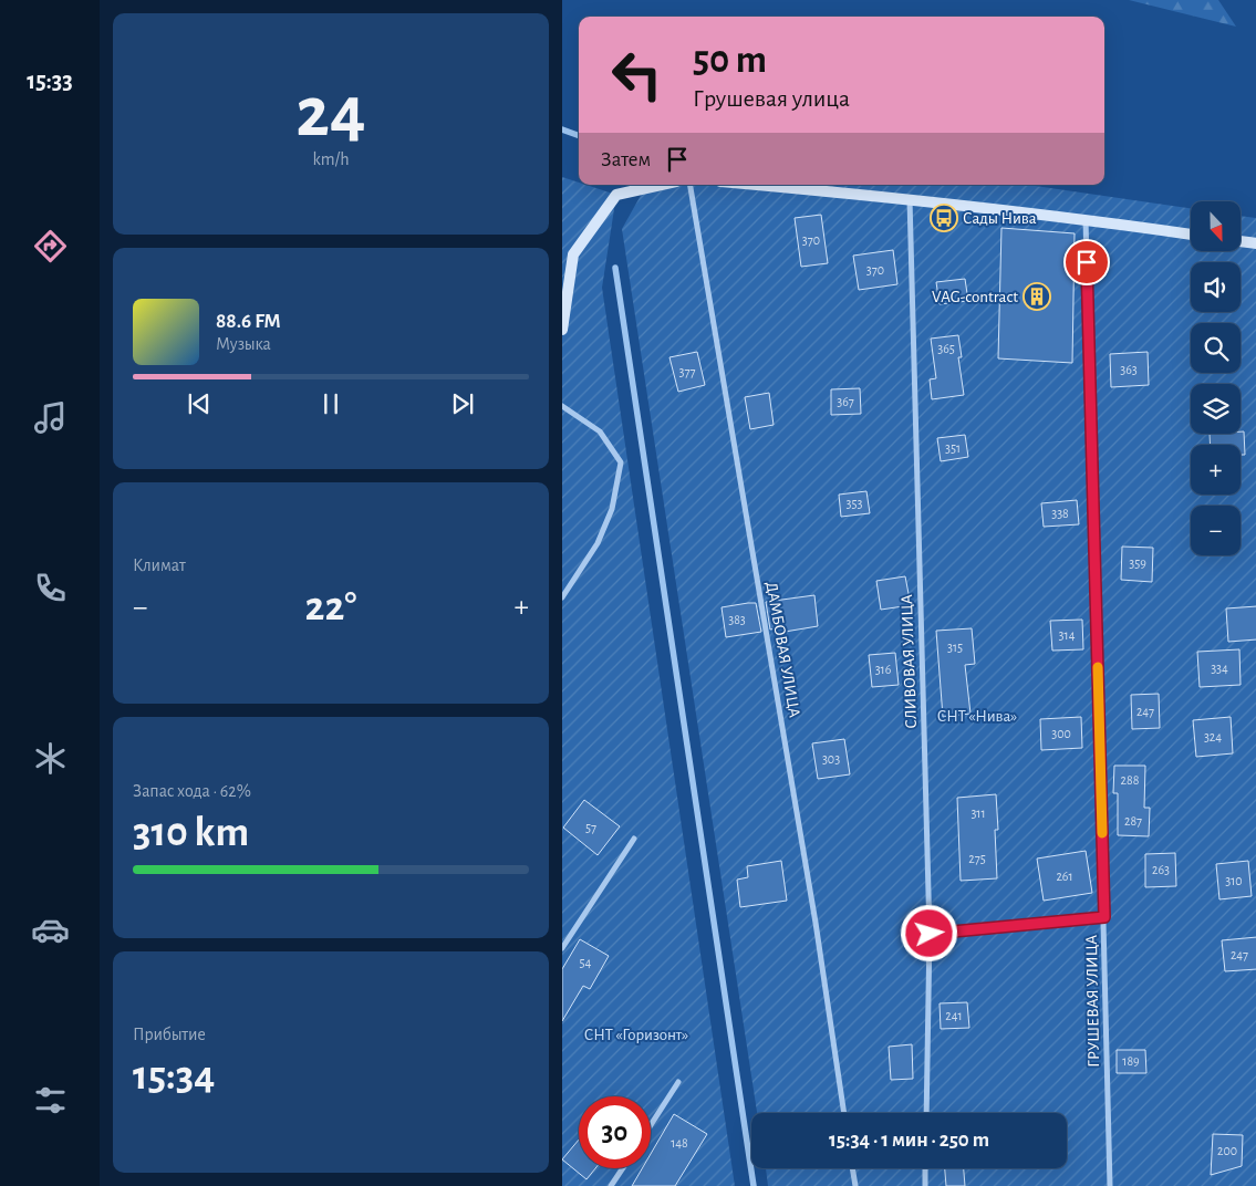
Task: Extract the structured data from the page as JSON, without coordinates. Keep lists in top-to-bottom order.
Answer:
{
  "streets": {
    "street": ["ДАМБОВАЯ УЛИЦА", "СЛИВОВАЯ УЛИЦА", "ГРУШЕВАЯ УЛИЦА"]
  },
  "parks": ["СНТ «Нива»", "СНТ «Горизонт»"],
  "places": {
    "bus stop": ["Сады Нива"],
    "building": ["VAG-contract"]
  },
  "house_numbers": [
    "370",
    "370",
    "365",
    "363",
    "377",
    "367",
    "351",
    "353",
    "338",
    "359",
    "383",
    "314",
    "315",
    "334",
    "316",
    "247",
    "300",
    "324",
    "303",
    "288",
    "311",
    "287",
    "57",
    "275",
    "263",
    "261",
    "310",
    "247",
    "54",
    "241",
    "189",
    "148",
    "200"
  ],
  "north": "bottom",
  "page": {
    "tabs": "15:33",
    "tile": [
      ["24", "km/h"],
      "Климат",
      ["Запас хода · 62%", "310 km"],
      ["Прибытие", "15:34"]
    ],
    "turn": ["50 m", "Грушевая улица"],
    "then": "Затем",
    "map_buttons": ["+", "−"],
    "song": ["88.6 FM", "Музыка"],
    "heat": ["−", "22°", "+"],
    "limit": "30",
    "trip": "15:34 · 1 мин · 250 m"
  }
}
